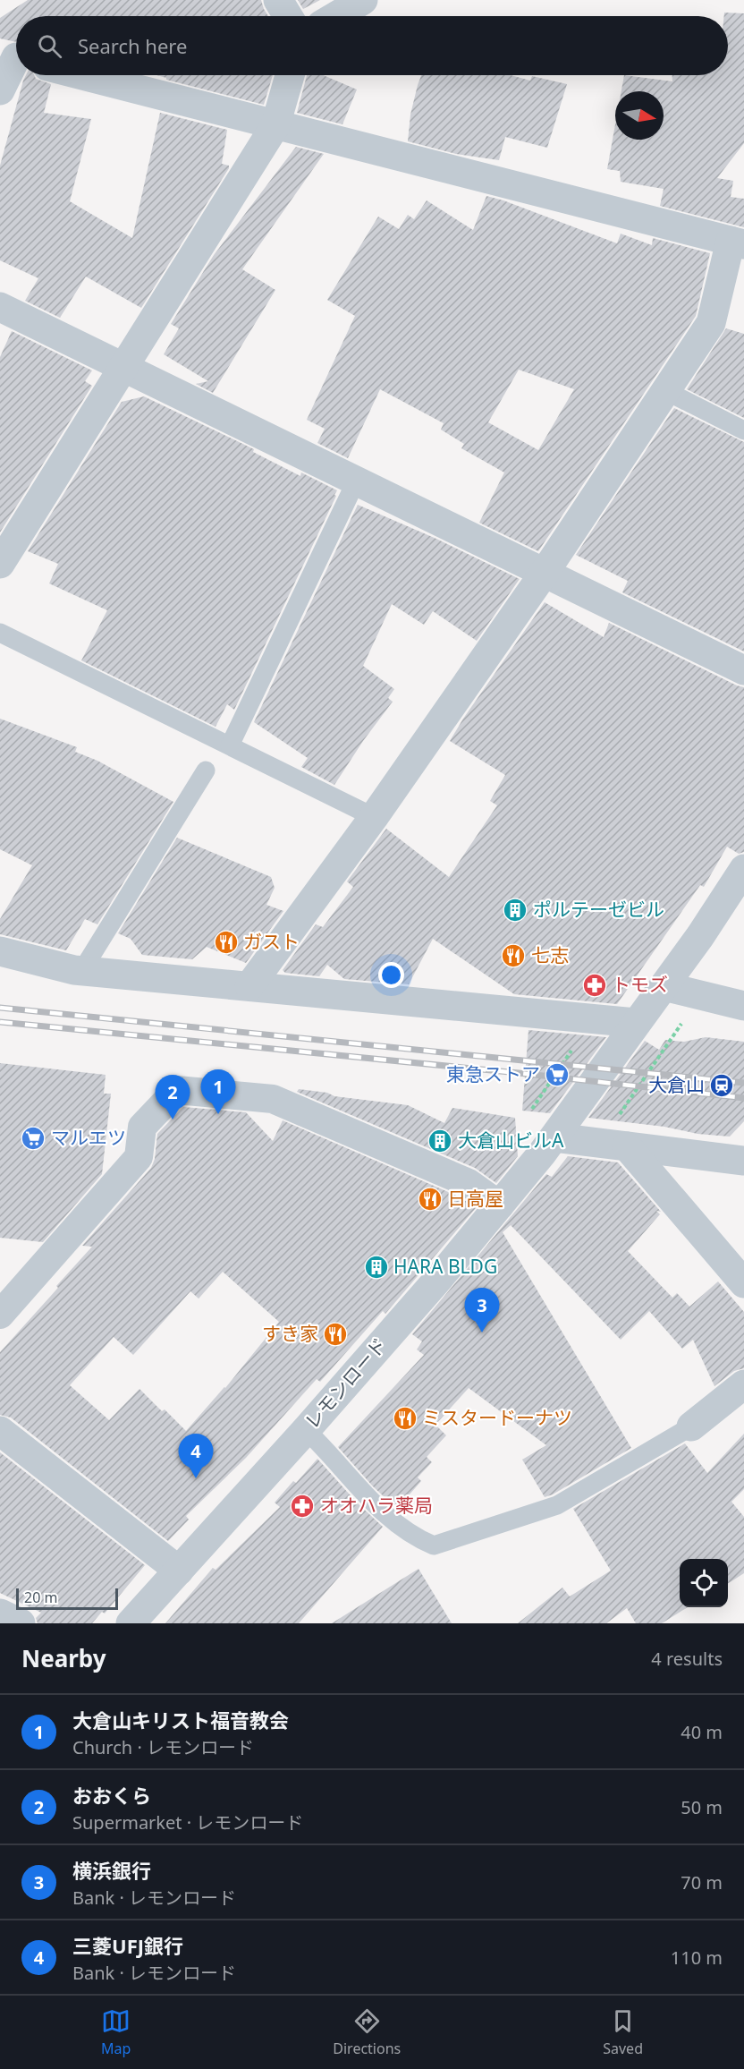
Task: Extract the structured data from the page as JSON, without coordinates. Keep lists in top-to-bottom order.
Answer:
{
  "streets": {
    "street": ["レモンロード"]
  },
  "places": {
    "building": ["ポルテーゼビル", "大倉山ビルA", "HARA BLDG"],
    "restaurant": [
      "ガスト",
      "七志",
      "日高屋",
      "すき家",
      "ミスタードーナツ"
    ],
    "pharmacy": ["トモズ", "オオハラ薬局"],
    "supermarket": ["東急ストア", "マルエツ"],
    "station": ["大倉山"]
  },
  "scale_bar": "20 m",
  "north": "right",
  "page": {
    "search": "Search here",
    "pins": [
      "1",
      "2",
      "3",
      "4"
    ],
    "scale": "20 m",
    "heading": ["Nearby", "4 results"],
    "list": [
      {
        "mark": "1",
        "name": "大倉山キリスト福音教会",
        "note": "Church · レモンロード",
        "value": "40 m"
      },
      {
        "mark": "2",
        "name": "おおくら",
        "note": "Supermarket · レモンロード",
        "value": "50 m"
      },
      {
        "mark": "3",
        "name": "横浜銀行",
        "note": "Bank · レモンロード",
        "value": "70 m"
      },
      {
        "mark": "4",
        "name": "三菱UFJ銀行",
        "note": "Bank · レモンロード",
        "value": "110 m"
      }
    ],
    "nav": ["Map", "Directions", "Saved"]
  }
}
